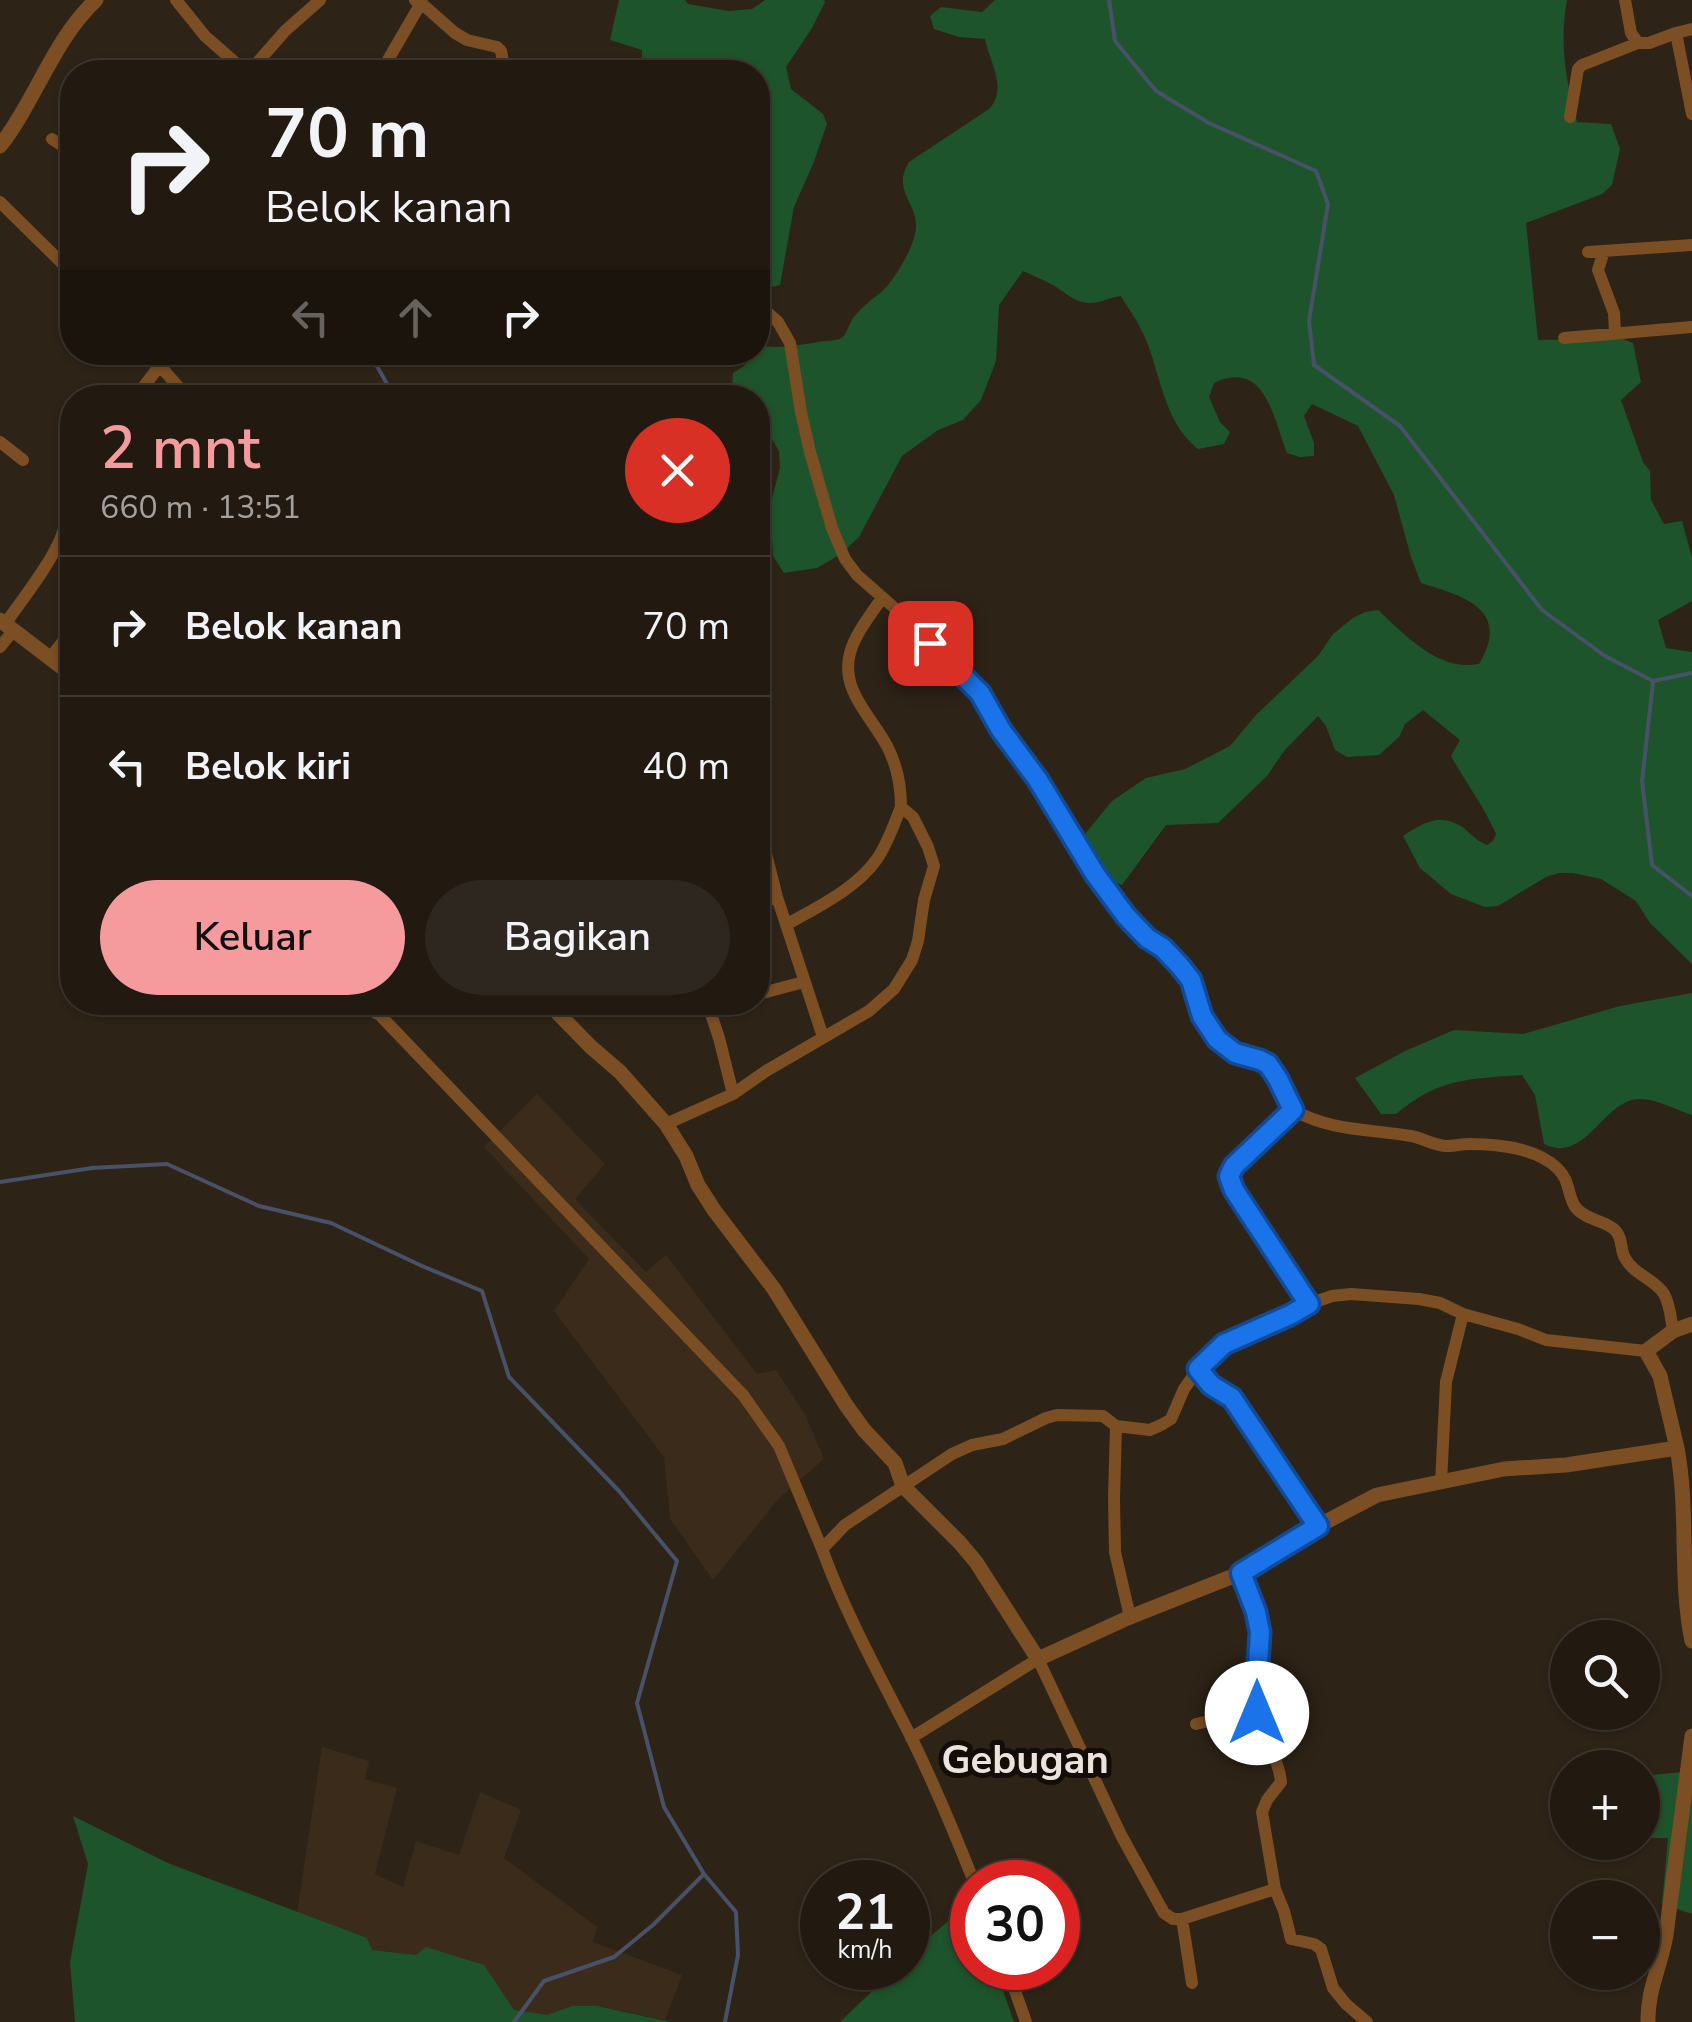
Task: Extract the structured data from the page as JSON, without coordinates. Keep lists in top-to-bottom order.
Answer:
{
  "districts": ["Gebugan"],
  "page": {
    "turn": ["70 m", "Belok kanan"],
    "heading": ["2 mnt", "660 m · 13:51"],
    "list": [
      {
        "name": "Belok kanan",
        "value": "70 m"
      },
      {
        "name": "Belok kiri",
        "value": "40 m"
      }
    ],
    "buttons": ["Keluar", "Bagikan"],
    "map_buttons": ["+", "−"],
    "speed": "21 km/h",
    "limit": "30"
  }
}
